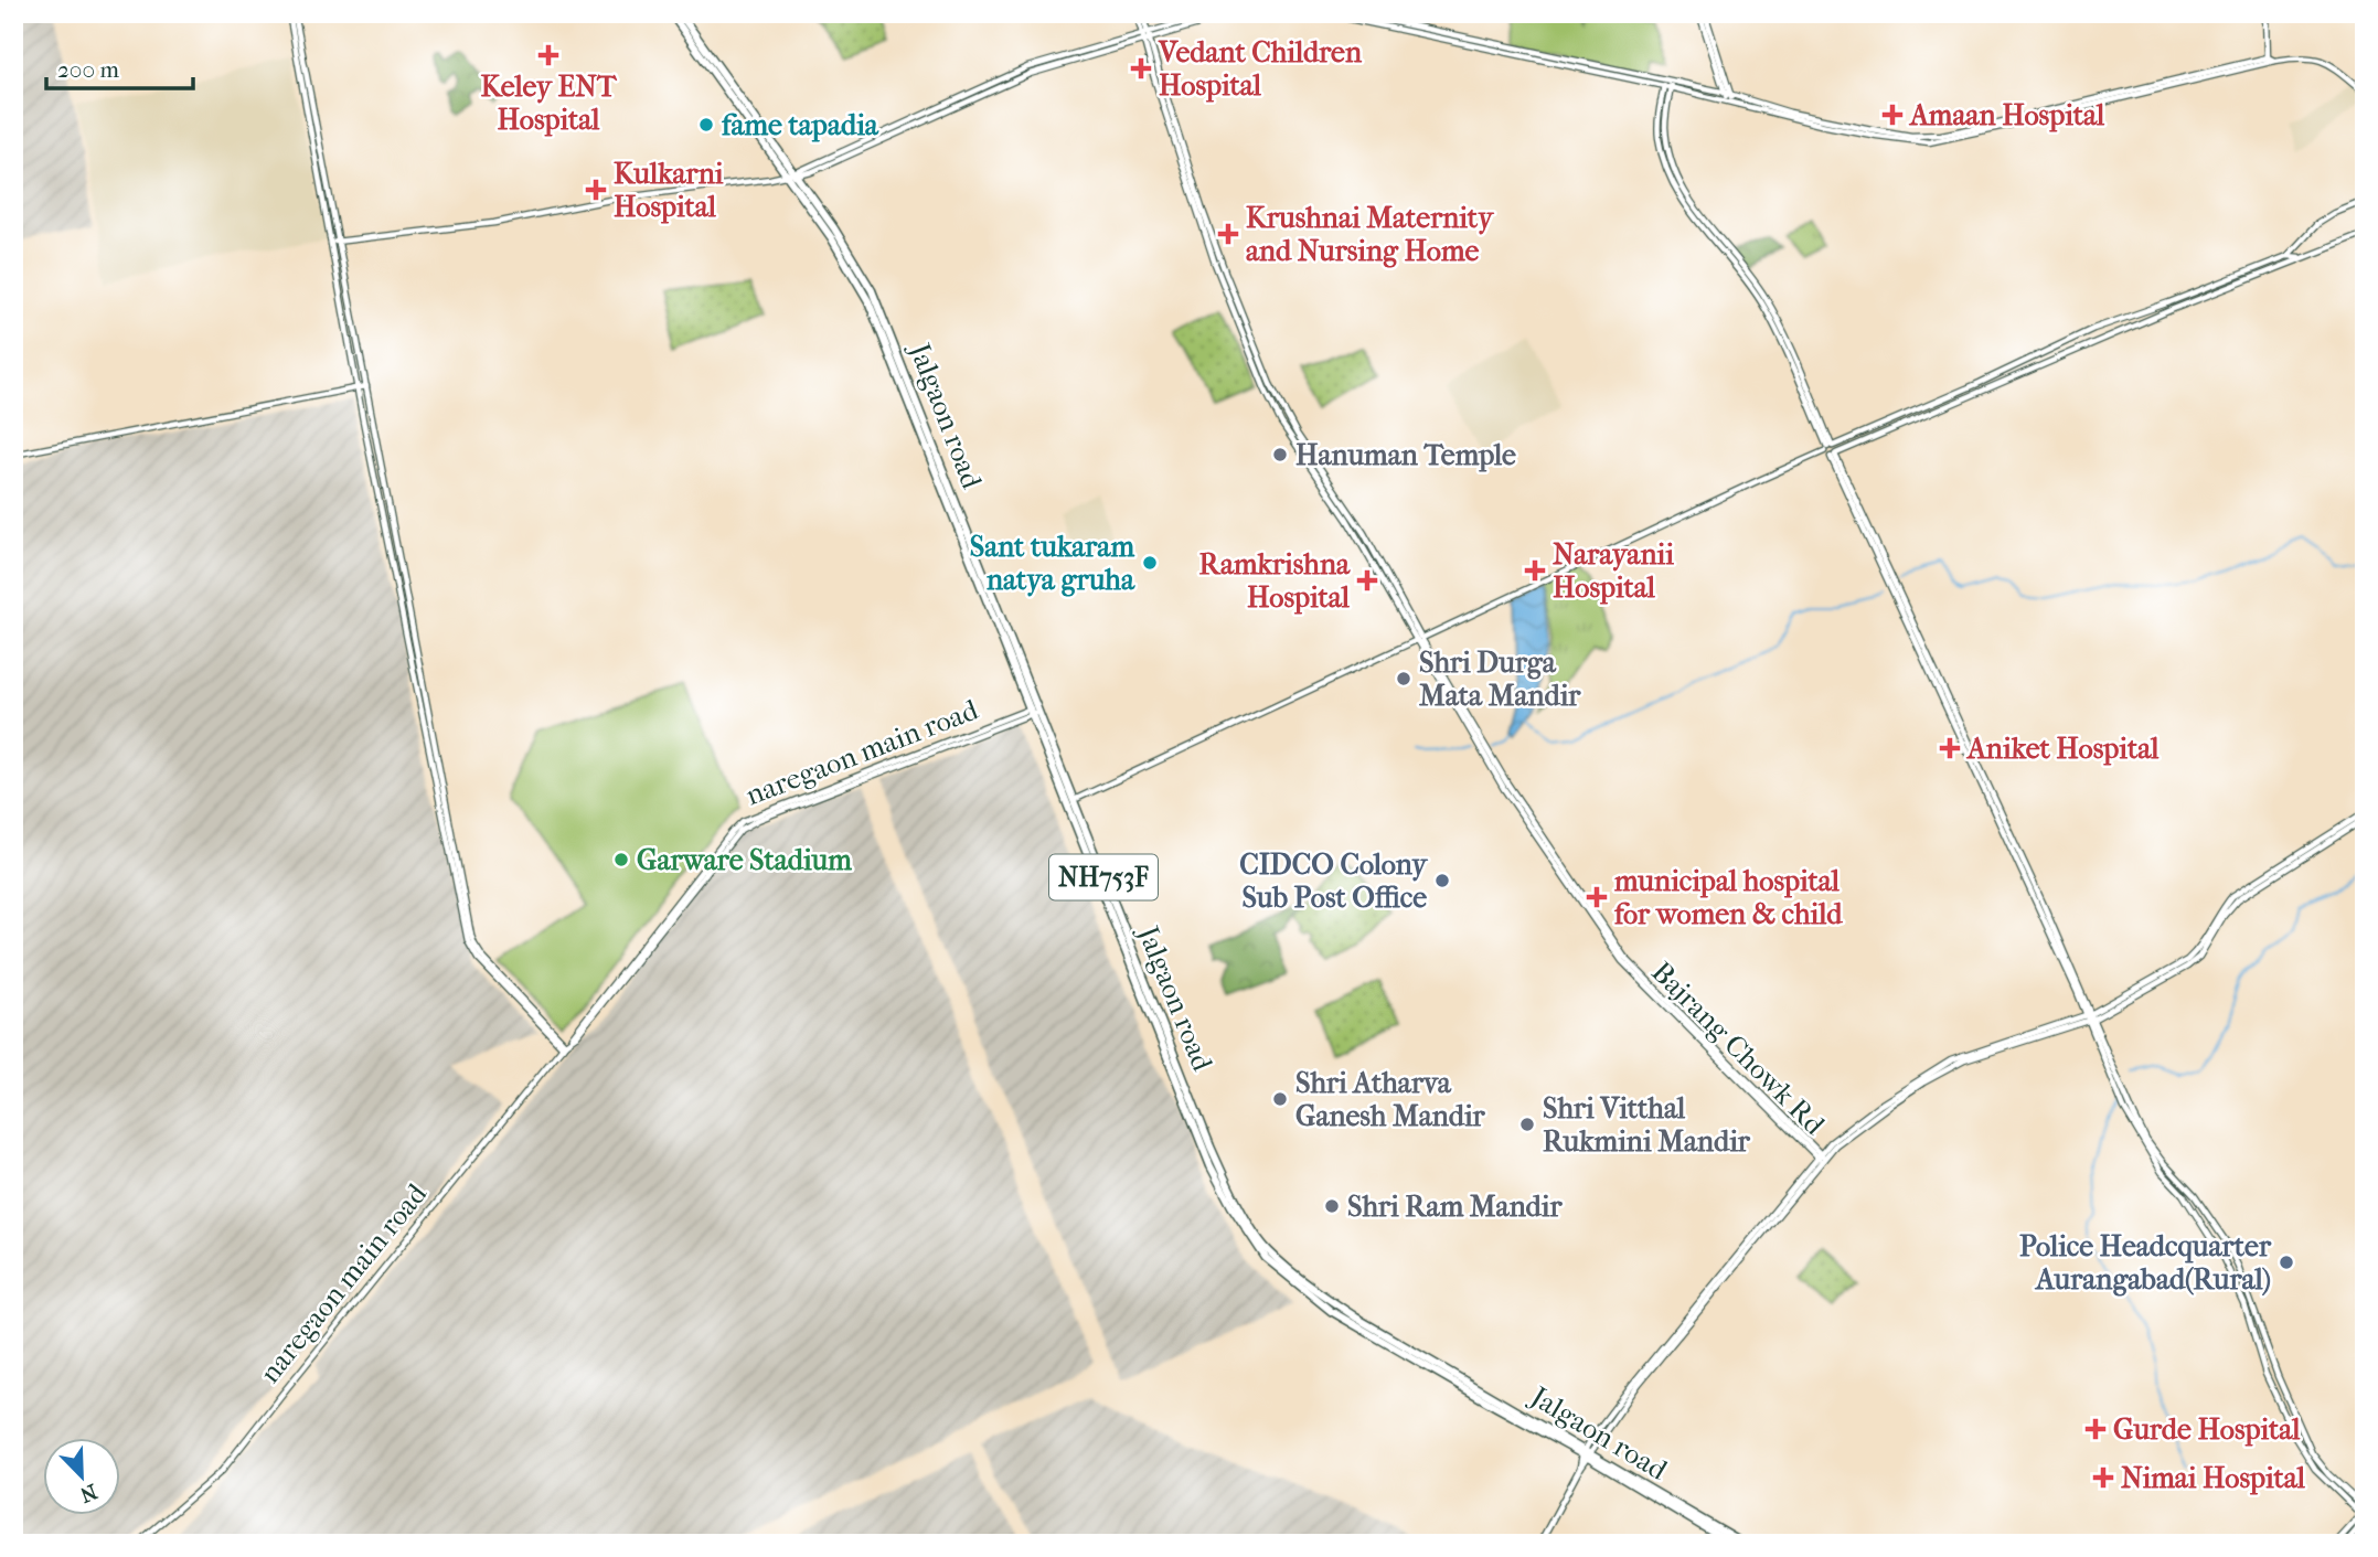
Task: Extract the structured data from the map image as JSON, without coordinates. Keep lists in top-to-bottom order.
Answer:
{
  "streets": {
    "highway": ["Jalgaon road", "NH753F"],
    "street": ["naregaon main road", "Bajrang Chowk Rd"]
  },
  "crossings": [
    ["Jalgaon road", "naregaon main road"]
  ],
  "places": {
    "health": [
      "Keley ENT Hospital",
      "Vedant Children Hospital",
      "Amaan Hospital",
      "Kulkarni Hospital",
      "Krushnai Maternity and Nursing Home",
      "Narayanii Hospital",
      "Ramkrishna Hospital",
      "Aniket Hospital",
      "municipal hospital for women & child",
      "Gurde Hospital",
      "Nimai Hospital"
    ],
    "other": [
      "fame tapadia",
      "Hanuman Temple",
      "Sant tukaram natya gruha",
      "Shri Durga Mata Mandir",
      "Garware Stadium",
      "CIDCO Colony Sub Post Office",
      "Shri Atharva Ganesh Mandir",
      "Shri Vitthal Rukmini Mandir",
      "Shri Ram Mandir",
      "Police Headcquarter Aurangabad(Rural)"
    ]
  },
  "scale_bar": "200 m",
  "north": "bottom right"
}
